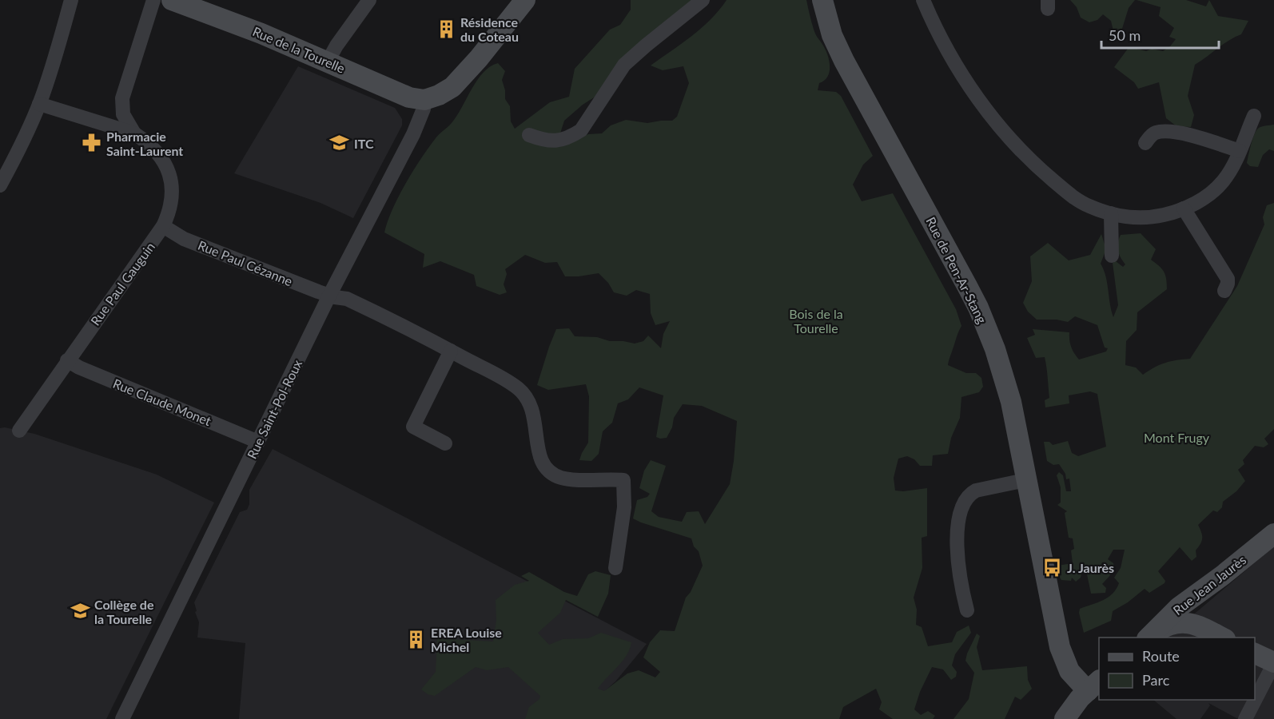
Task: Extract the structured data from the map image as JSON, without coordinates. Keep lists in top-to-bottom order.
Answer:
{
  "streets": {
    "street": [
      "Rue de la Tourelle",
      "Rue Paul Cézanne",
      "Rue de Pen-Ar-Stang",
      "Rue Paul Gauguin",
      "Rue Claude Monet",
      "Rue Saint-Pol-Roux",
      "Rue Jean Jaurès"
    ]
  },
  "crossings": [
    ["Rue de la Tourelle", "Rue Saint-Pol-Roux"],
    ["Rue Paul Cézanne", "Rue Paul Gauguin"],
    ["Rue Paul Cézanne", "Rue Saint-Pol-Roux"],
    ["Rue Paul Gauguin", "Rue Claude Monet"],
    ["Rue Claude Monet", "Rue Saint-Pol-Roux"]
  ],
  "parks": ["Bois de la Tourelle", "Mont Frugy"],
  "places": {
    "building": ["Résidence du Coteau", "EREA Louise Michel"],
    "pharmacy": ["Pharmacie Saint-Laurent"],
    "school or university": ["ITC", "Collège de la Tourelle"],
    "bus stop": ["J. Jaurès"]
  },
  "legend": ["Route", "Parc"],
  "scale_bar": "50 m"
}
